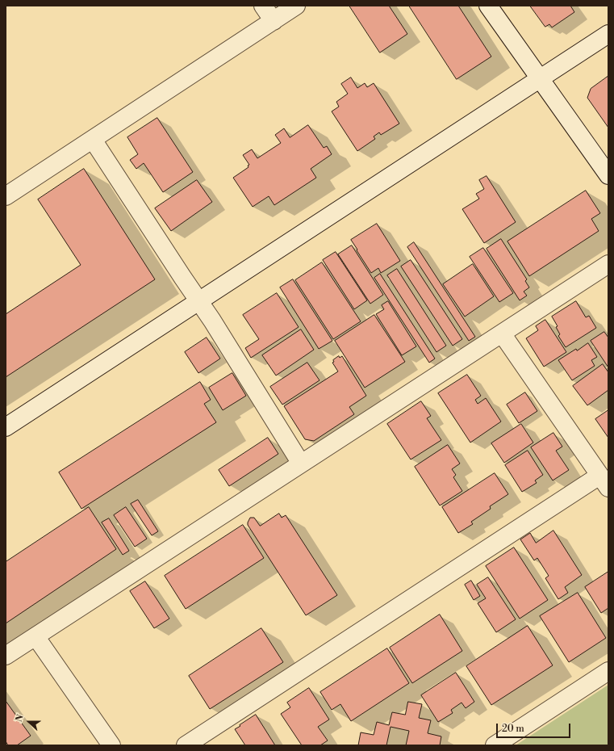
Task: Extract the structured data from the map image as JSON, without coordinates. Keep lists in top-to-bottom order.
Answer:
{
  "scale_bar": "20 m",
  "north": "left"
}
